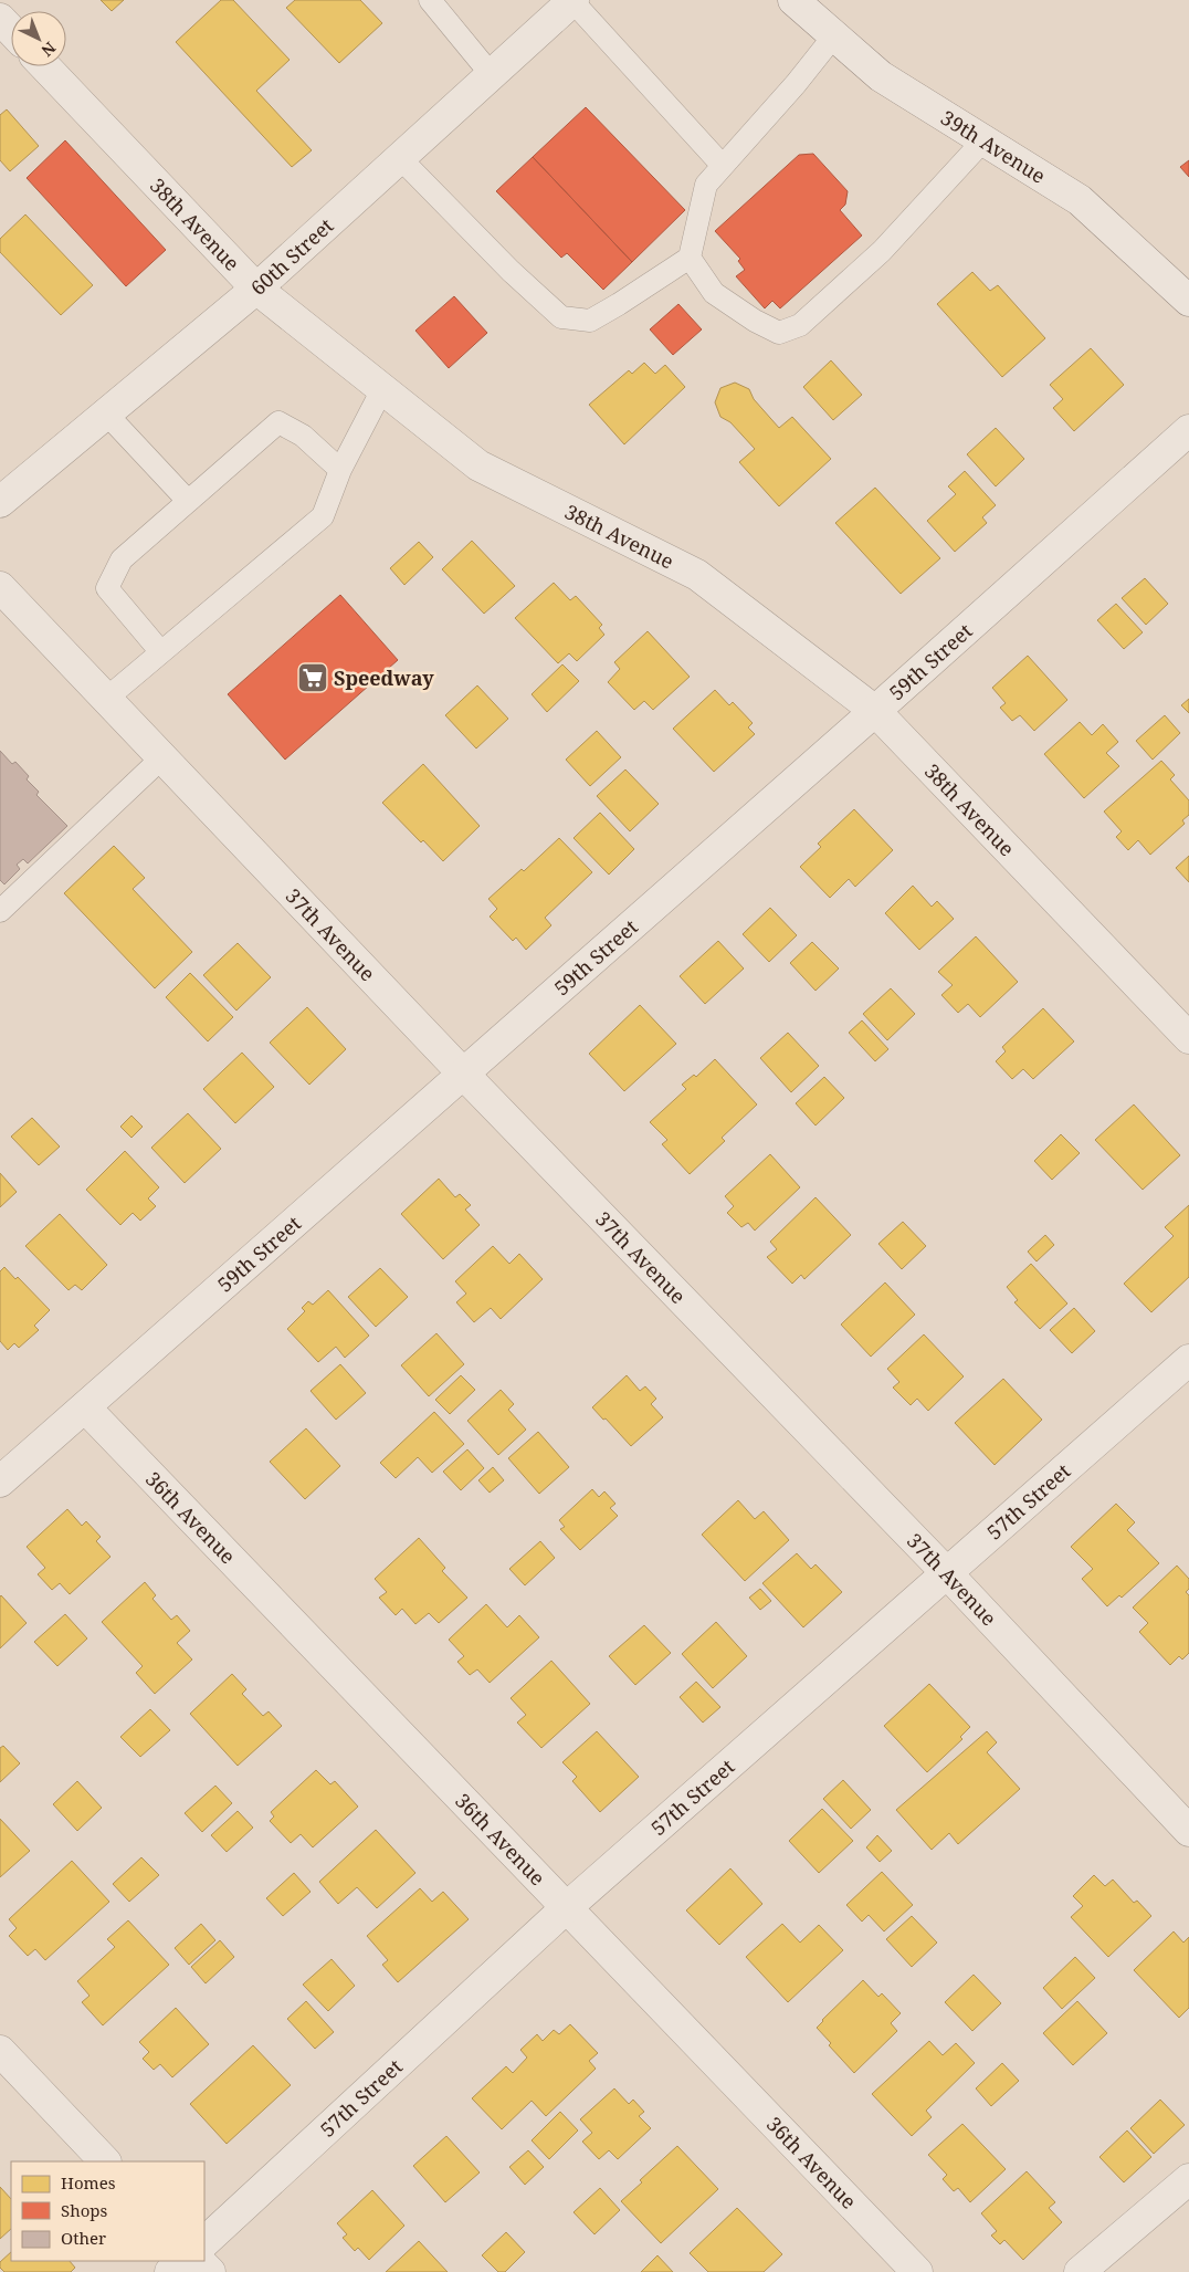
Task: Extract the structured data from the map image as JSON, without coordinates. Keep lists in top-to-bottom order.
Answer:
{
  "streets": {
    "street": [
      "39th Avenue",
      "38th Avenue",
      "60th Street",
      "59th Street",
      "37th Avenue",
      "57th Street",
      "36th Avenue"
    ]
  },
  "crossings": [
    ["38th Avenue", "60th Street"],
    ["38th Avenue", "59th Street"],
    ["59th Street", "37th Avenue"],
    ["59th Street", "36th Avenue"],
    ["37th Avenue", "57th Street"],
    ["57th Street", "36th Avenue"]
  ],
  "places": {
    "supermarket": ["Speedway"]
  },
  "legend": ["Homes", "Shops", "Other"],
  "north": "bottom right"
}
